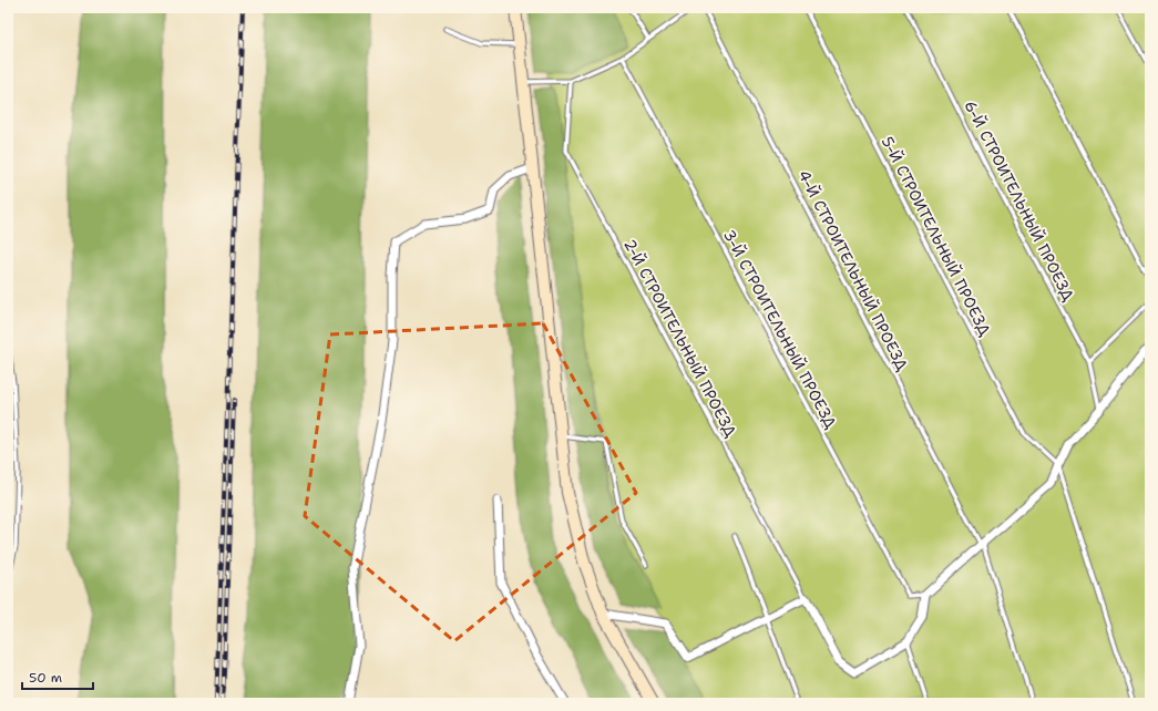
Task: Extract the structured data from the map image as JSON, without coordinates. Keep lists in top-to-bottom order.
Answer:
{
  "streets": {
    "lane": [
      "6-Й СТРОИТЕЛЬНЫЙ ПРОЕЗД",
      "5-Й СТРОИТЕЛЬНЫЙ ПРОЕЗД",
      "4-Й СТРОИТЕЛЬНЫЙ ПРОЕЗД",
      "3-Й СТРОИТЕЛЬНЫЙ ПРОЕЗД",
      "2-Й СТРОИТЕЛЬНЫЙ ПРОЕЗД"
    ]
  },
  "scale_bar": "50 m"
}
